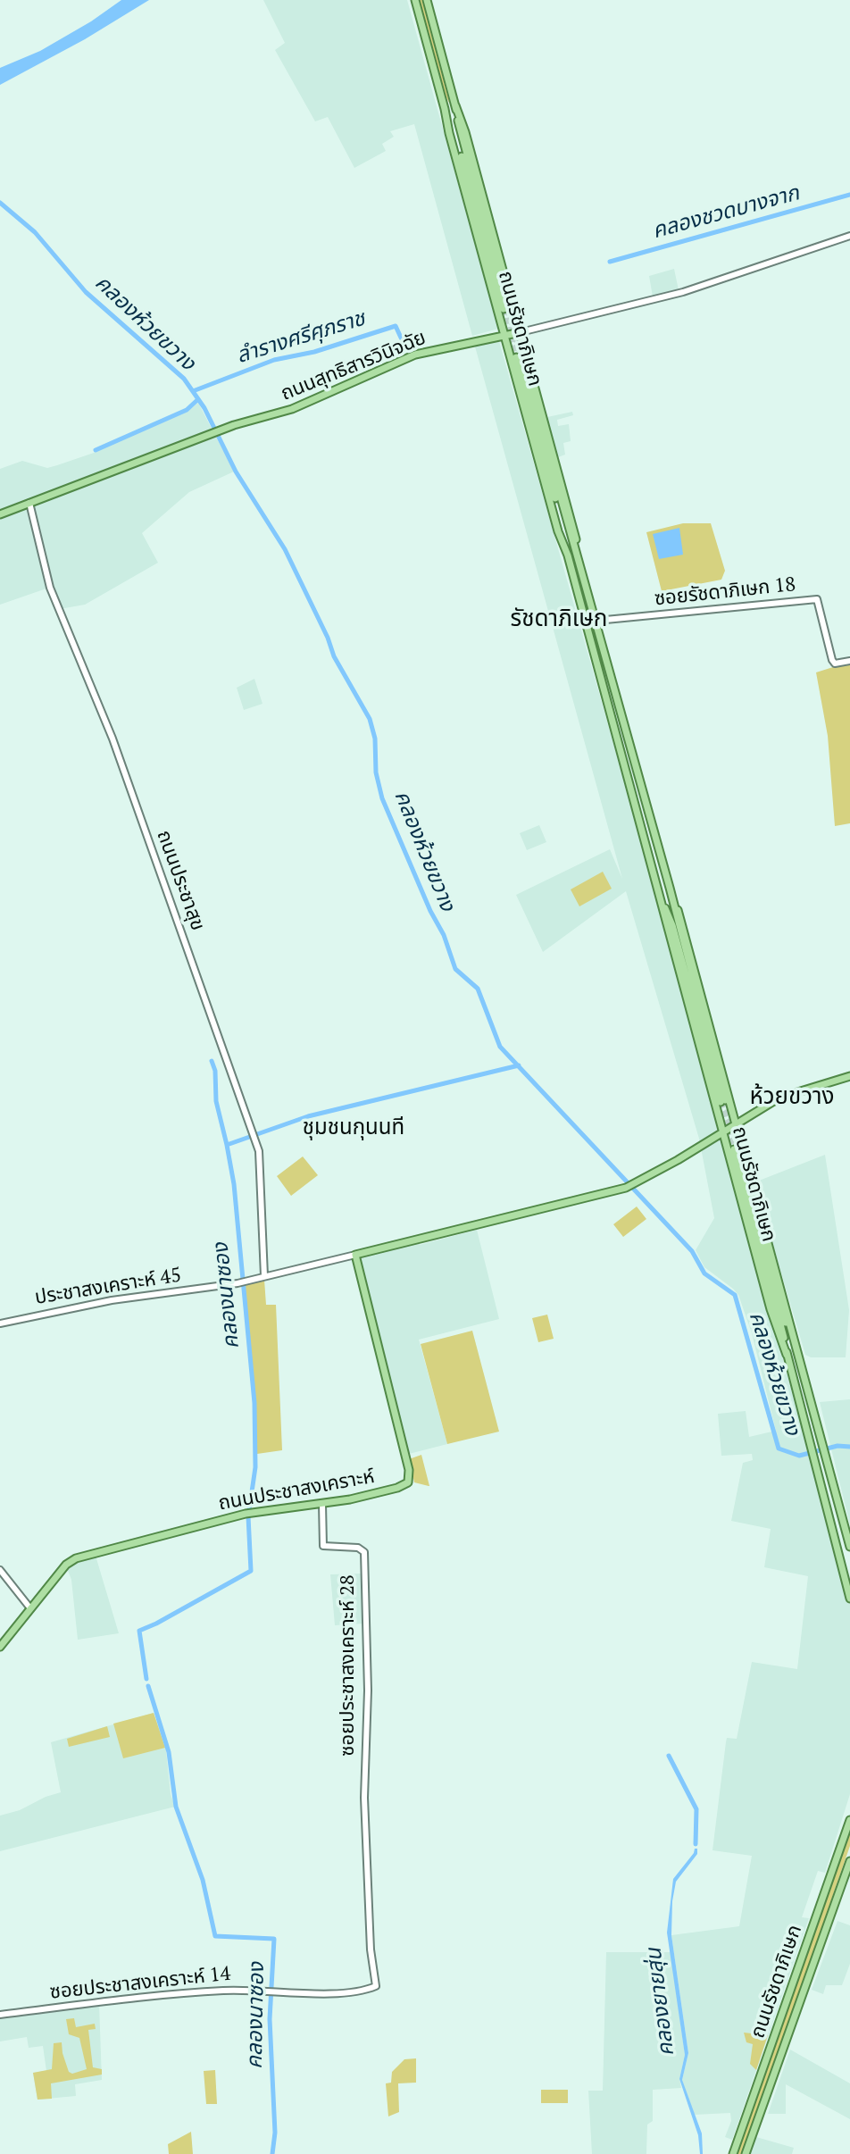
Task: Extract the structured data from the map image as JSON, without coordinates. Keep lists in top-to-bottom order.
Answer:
{
  "streets": {
    "main road": ["ถนนรัชดาภิเษก", "ถนนสุทธิสารวินิจฉัย", "ถนนประชาสงเคราะห์"],
    "street": [
      "ซอยรัชดาภิเษก 18",
      "ถนนประชาสุข",
      "ประชาสงเคราะห์ 45",
      "ซอยประชาสงเคราะห์ 28",
      "ซอยประชาสงเคราะห์ 14"
    ]
  },
  "crossings": [
    ["ถนนรัชดาภิเษก", "ถนนสุทธิสารวินิจฉัย"],
    ["ถนนรัชดาภิเษก", "ซอยรัชดาภิเษก 18"],
    ["ถนนสุทธิสารวินิจฉัย", "ถนนประชาสุข"],
    ["ถนนประชาสุข", "ประชาสงเคราะห์ 45"],
    ["ถนนประชาสงเคราะห์", "ซอยประชาสงเคราะห์ 28"],
    ["ซอยประชาสงเคราะห์ 28", "ซอยประชาสงเคราะห์ 14"]
  ],
  "districts": ["รัชดาภิเษก", "ห้วยขวาง", "ชุมชนกุนนที"],
  "water": [
    "คลองชวดบางจาก",
    "คลองห้วยขวาง",
    "ลำรางศรีศุภราช",
    "คลองนาซอง",
    "คลองยายสุ่น"
  ]
}
